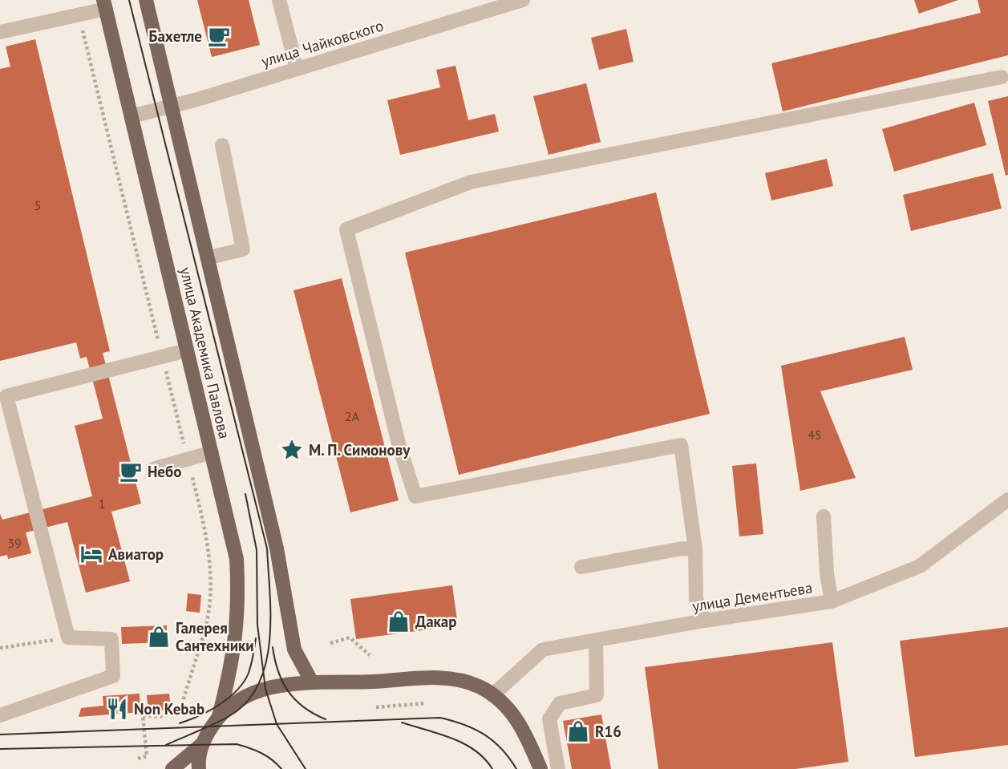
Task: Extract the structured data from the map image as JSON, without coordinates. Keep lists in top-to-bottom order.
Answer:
{
  "streets": {
    "main road": ["улица Академика Павлова"],
    "street": ["улица Чайковского", "улица Дементьева"]
  },
  "crossings": [
    ["улица Чайковского", "улица Академика Павлова"]
  ],
  "places": {
    "cafe": ["Бахетле", "Небо"],
    "place": ["М. П. Симонову"],
    "hotel": ["Авиатор"],
    "shop": ["Дакар", "Галерея Сантехники", "R16"],
    "restaurant": ["Non Kebab"]
  },
  "house_numbers": [
    "5",
    "2А",
    "45",
    "1",
    "39"
  ]
}
